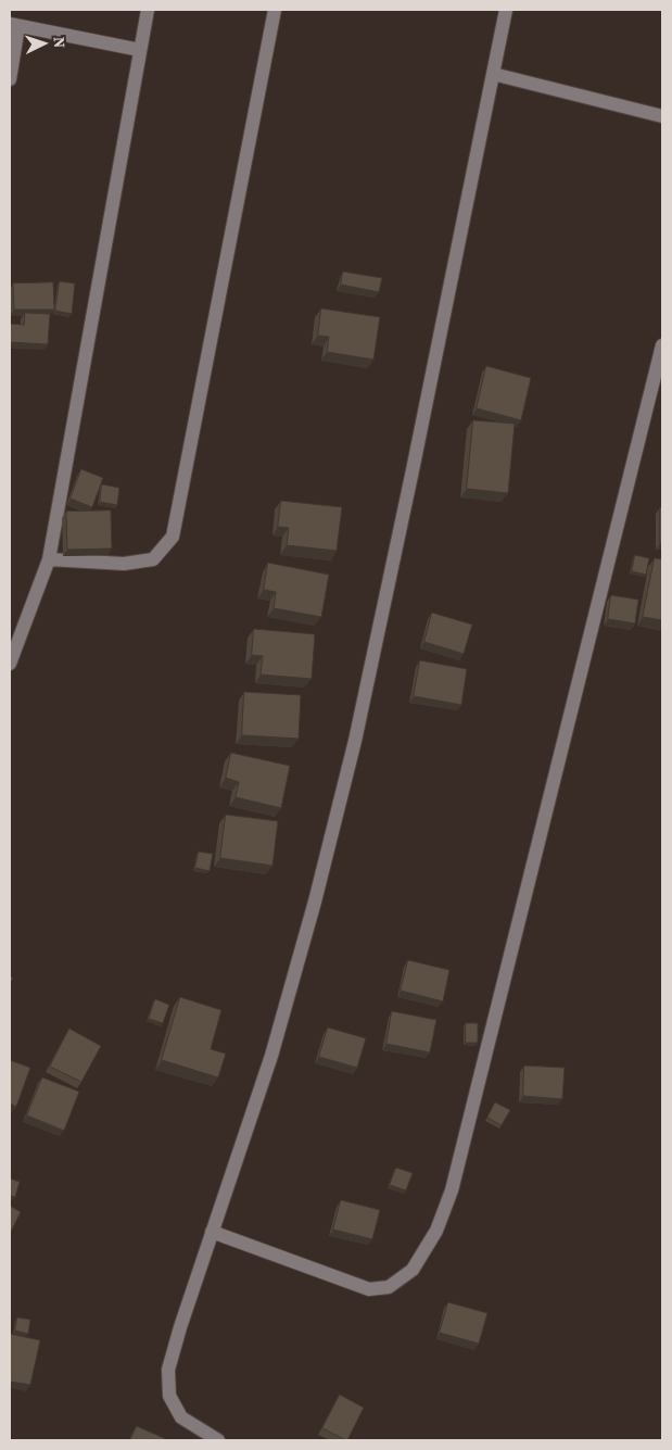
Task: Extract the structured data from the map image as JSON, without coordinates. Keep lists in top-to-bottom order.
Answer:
{
  "north": "right"
}
